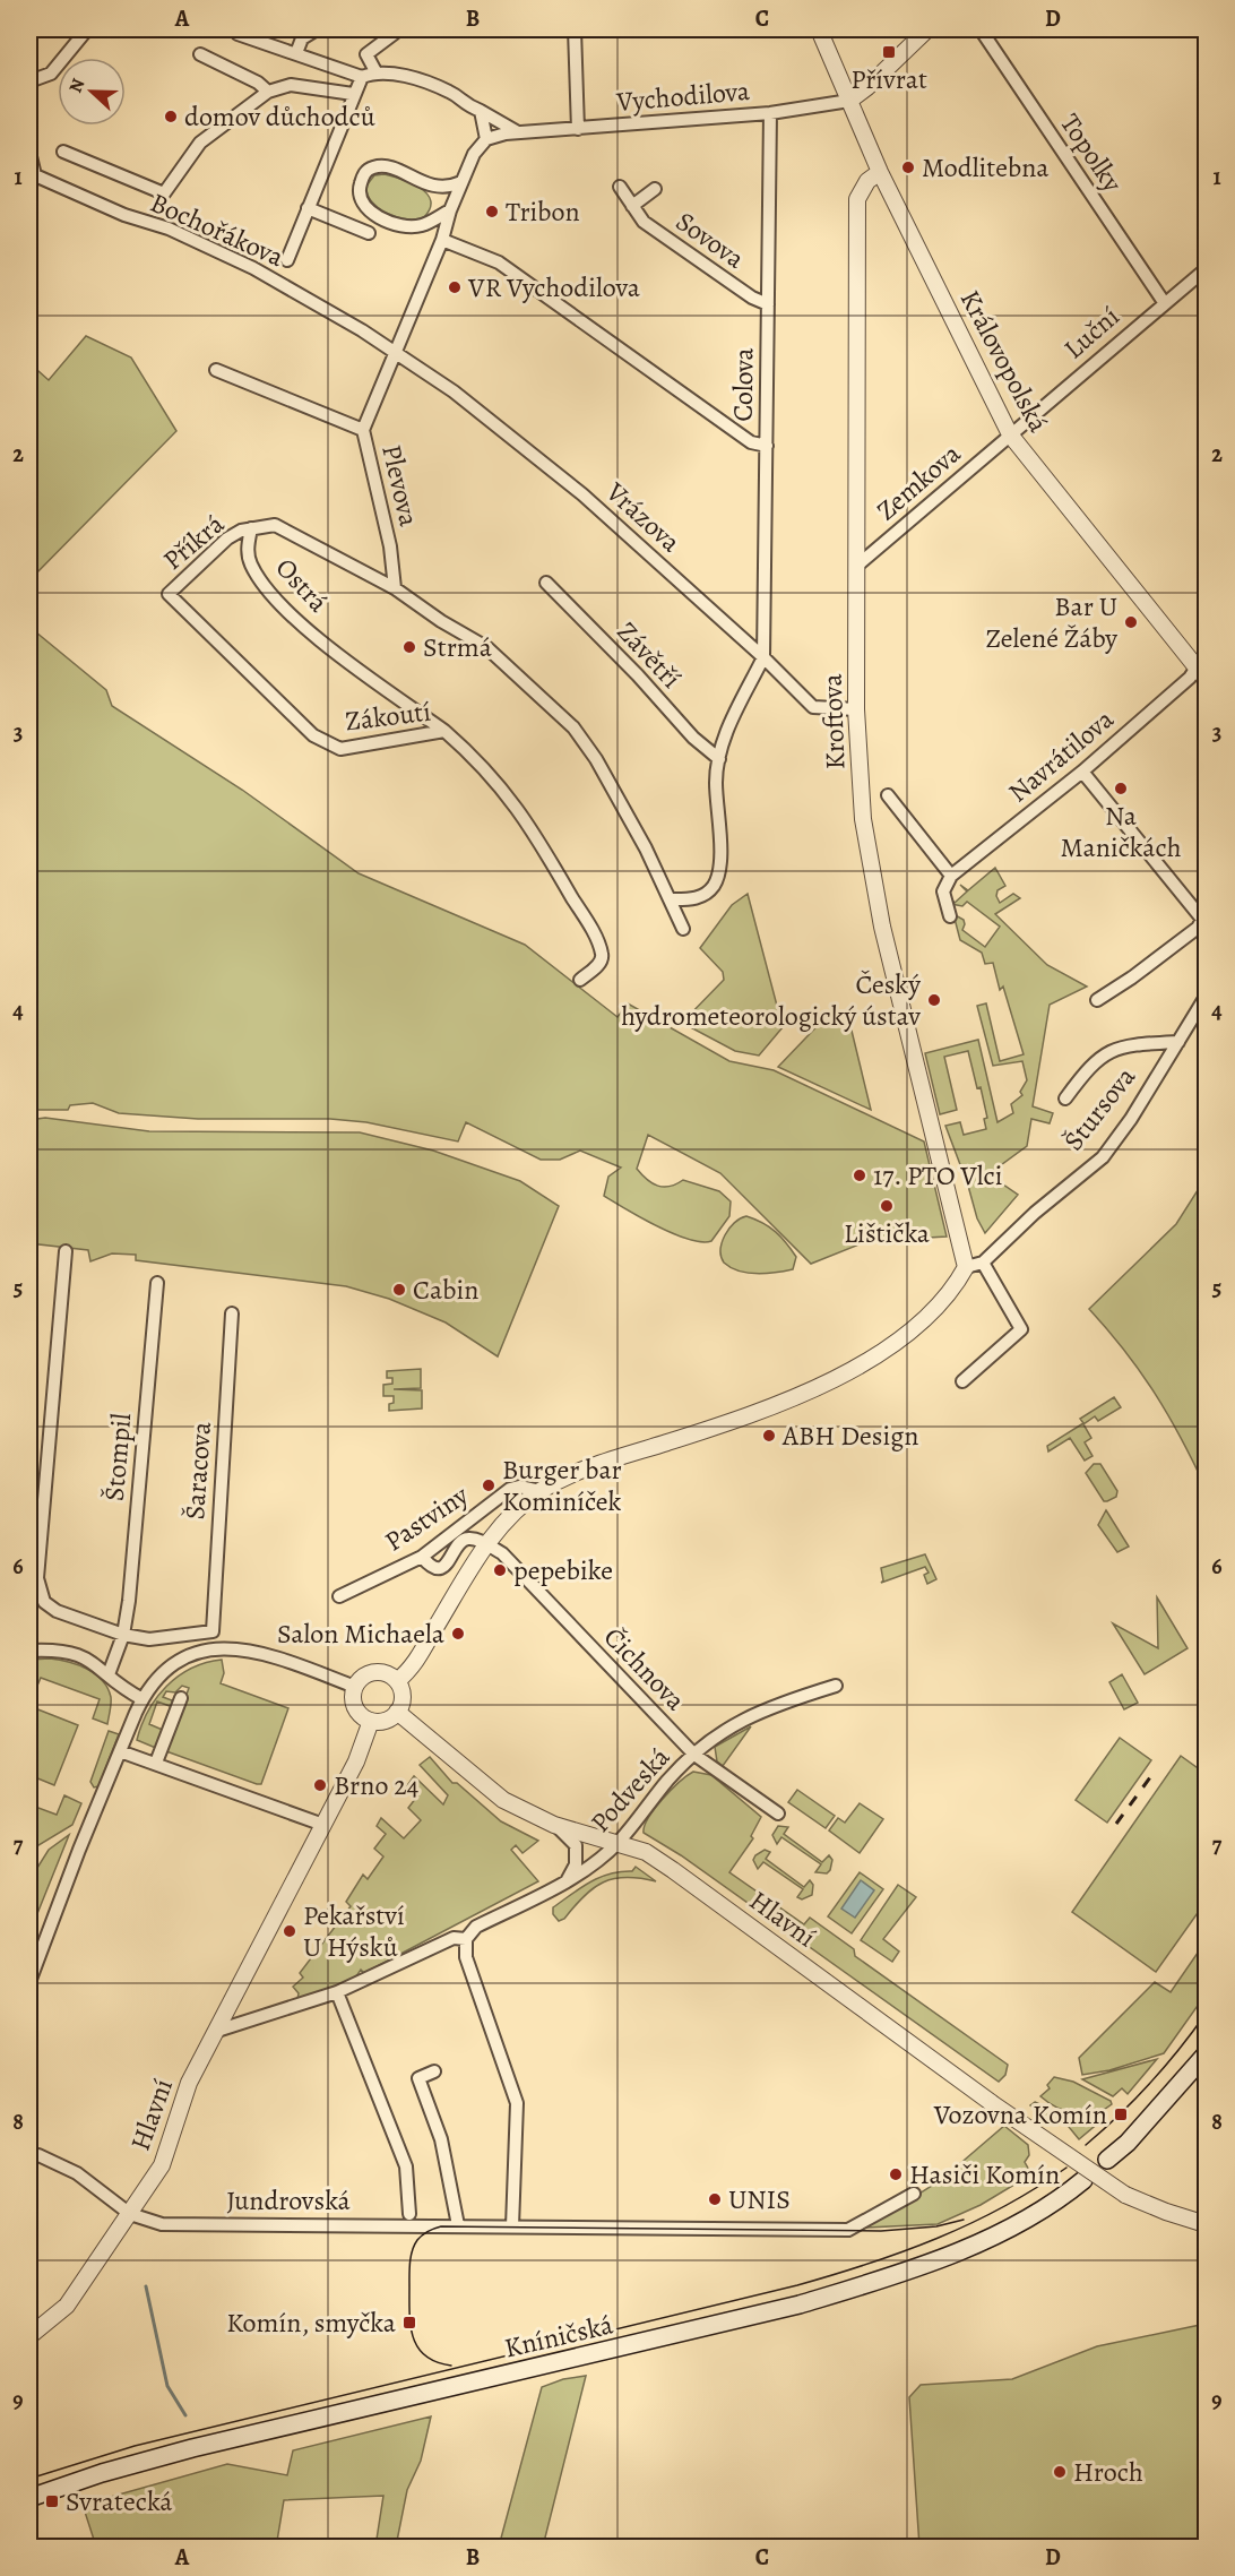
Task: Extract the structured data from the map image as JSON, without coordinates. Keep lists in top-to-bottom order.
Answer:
{
  "streets": {
    "main road": ["Kníničská"],
    "street": [
      "Vychodilova",
      "Topolky",
      "Bochořákova",
      "Sovova",
      "Luční",
      "Královopolská",
      "Colova",
      "Zemkova",
      "Plevova",
      "Vrázova",
      "Příkrá",
      "Ostrá",
      "Závětří",
      "Zákoutí",
      "Kroftova",
      "Navrátilova",
      "Štursova",
      "Štompil",
      "Šaracova",
      "Pastviny",
      "Čichnova",
      "Podveská",
      "Hlavní",
      "Jundrovská"
    ]
  },
  "crossings": [
    ["Vychodilova", "Královopolská"],
    ["Vychodilova", "Colova"],
    ["Topolky", "Luční"],
    ["Bochořákova", "Vrázova"],
    ["Sovova", "Colova"],
    ["Luční", "Královopolská"],
    ["Luční", "Zemkova"],
    ["Královopolská", "Zemkova"],
    ["Královopolská", "Kroftova"],
    ["Královopolská", "Navrátilova"],
    ["Colova", "Vrázova"],
    ["Zemkova", "Kroftova"],
    ["Plevova", "Ostrá"],
    ["Vrázova", "Kroftova"],
    ["Příkrá", "Ostrá"],
    ["Příkrá", "Zákoutí"],
    ["Ostrá", "Zákoutí"],
    ["Kroftova", "Štursova"],
    ["Štompil", "Šaracova"],
    ["Čichnova", "Podveská"],
    ["Podveská", "Hlavní"],
    ["Hlavní", "Jundrovská"]
  ],
  "places": {
    "transit": [
      "Přívrat",
      "Vozovna Komín",
      "Komín, smyčka",
      "Svratecká"
    ],
    "other": [
      "domov důchodců",
      "Modlitebna",
      "Tribon",
      "VR Vychodilova",
      "Bar U Zelené Žáby",
      "Strmá",
      "Na Maničkách",
      "Český hydrometeorologický ústav",
      "17. PTO Vlci",
      "Lištička",
      "Cabin",
      "ABH Design",
      "Burger bar Kominíček",
      "pepebike",
      "Salon Michaela",
      "Brno 24",
      "Pekařství U Hýsků",
      "Hasiči Komín",
      "UNIS",
      "Hroch"
    ]
  },
  "north": "left",
  "grid": {
    "columns": [
      "A",
      "B",
      "C",
      "D"
    ],
    "rows": [
      "1",
      "2",
      "3",
      "4",
      "5",
      "6",
      "7",
      "8",
      "9"
    ]
  }
}
